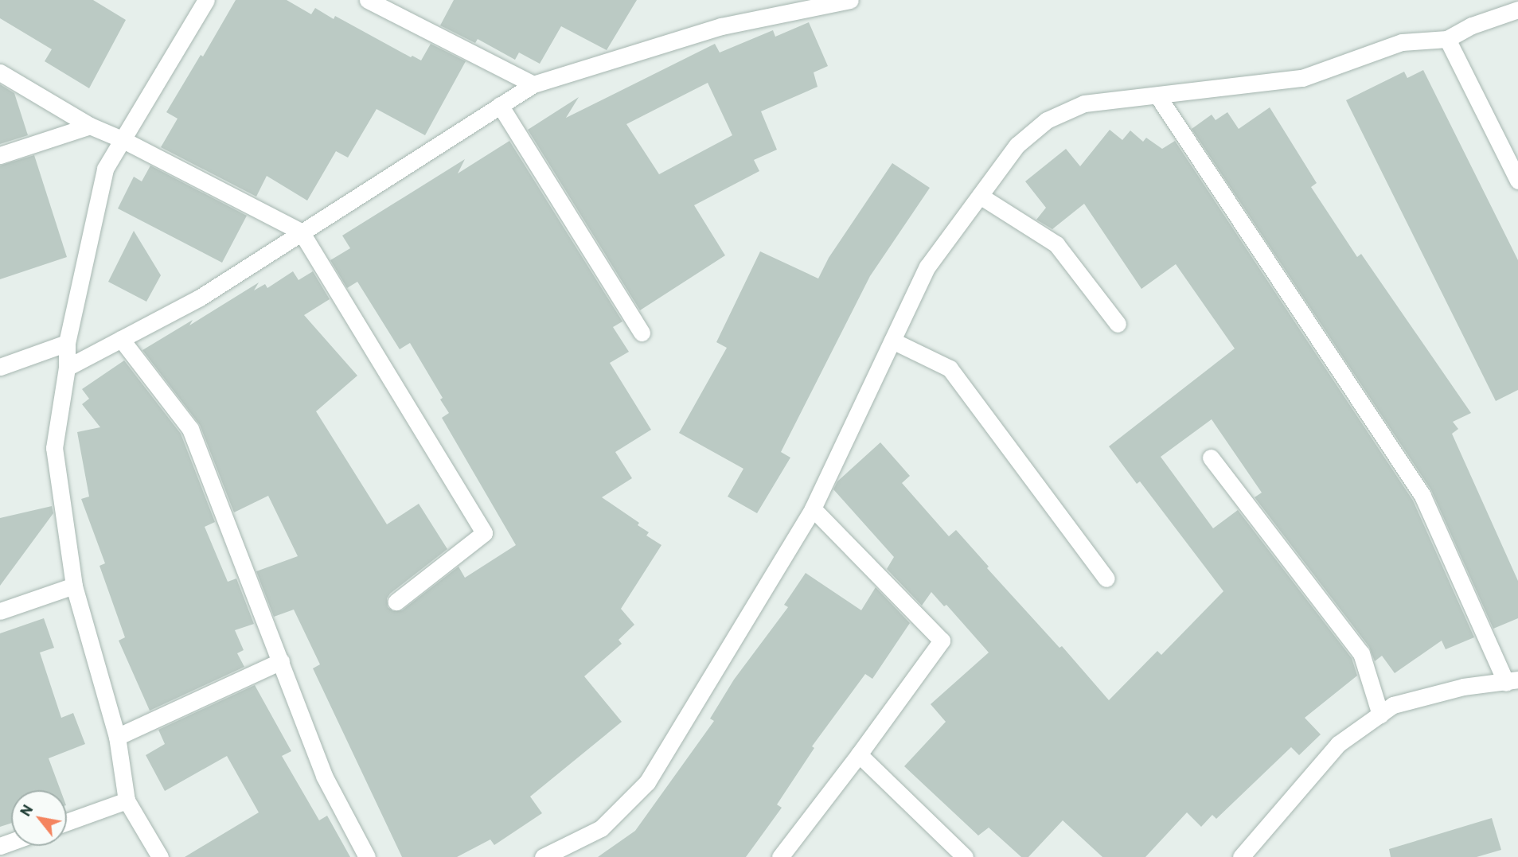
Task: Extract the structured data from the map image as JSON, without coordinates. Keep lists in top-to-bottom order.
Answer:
{
  "north": "top left"
}
